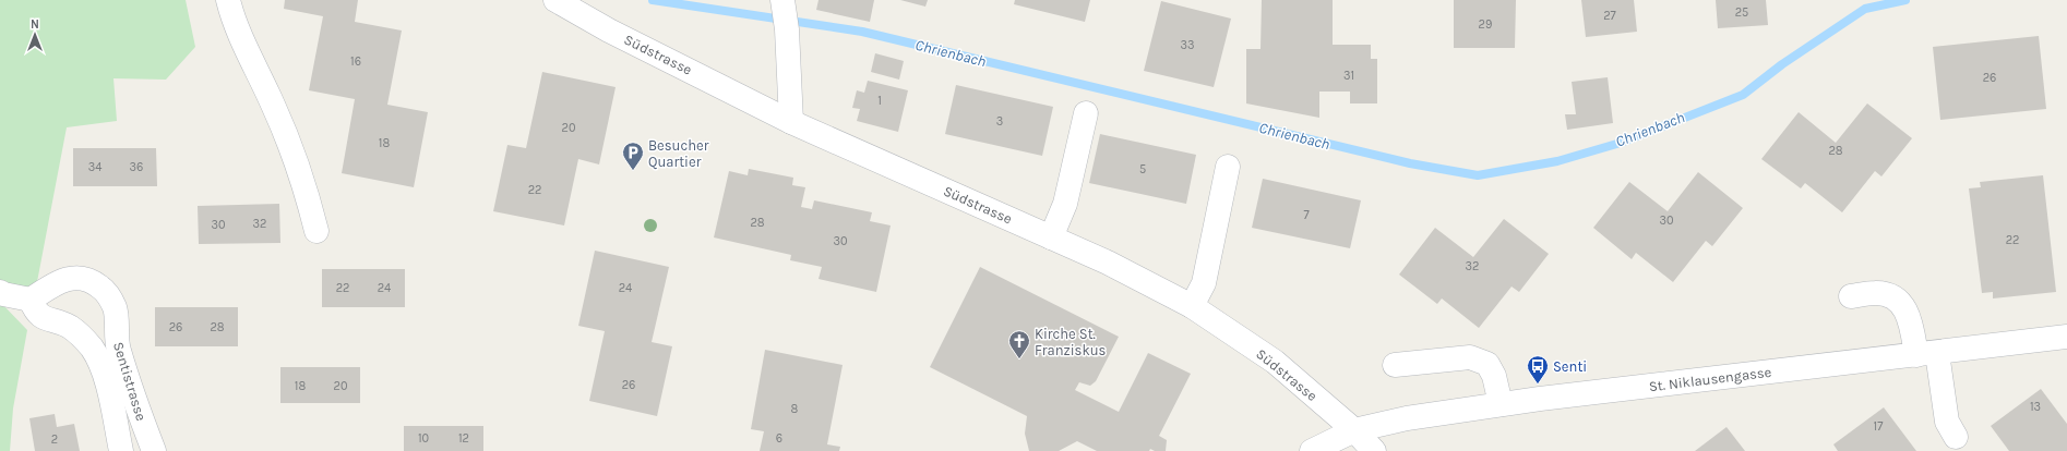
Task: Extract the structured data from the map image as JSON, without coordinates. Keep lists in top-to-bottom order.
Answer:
{
  "streets": {
    "street": ["Südstrasse", "St. Niklausengasse", "Sentistrasse"]
  },
  "crossings": [
    ["Südstrasse", "St. Niklausengasse"]
  ],
  "water": ["Chrienbach"],
  "places": {
    "parking": ["Besucher Quartier"],
    "church": ["Kirche St. Franziskus"],
    "bus stop": ["Senti"]
  },
  "house_numbers": [
    "25",
    "27",
    "29",
    "33",
    "16",
    "31",
    "26",
    "1",
    "3",
    "20",
    "18",
    "28",
    "34",
    "36",
    "5",
    "22",
    "7",
    "30",
    "28",
    "32",
    "30",
    "22",
    "30",
    "32",
    "22",
    "24",
    "24",
    "26",
    "28",
    "26",
    "18",
    "20",
    "13",
    "8",
    "17",
    "10",
    "12",
    "6",
    "2"
  ],
  "north": "top"
}
